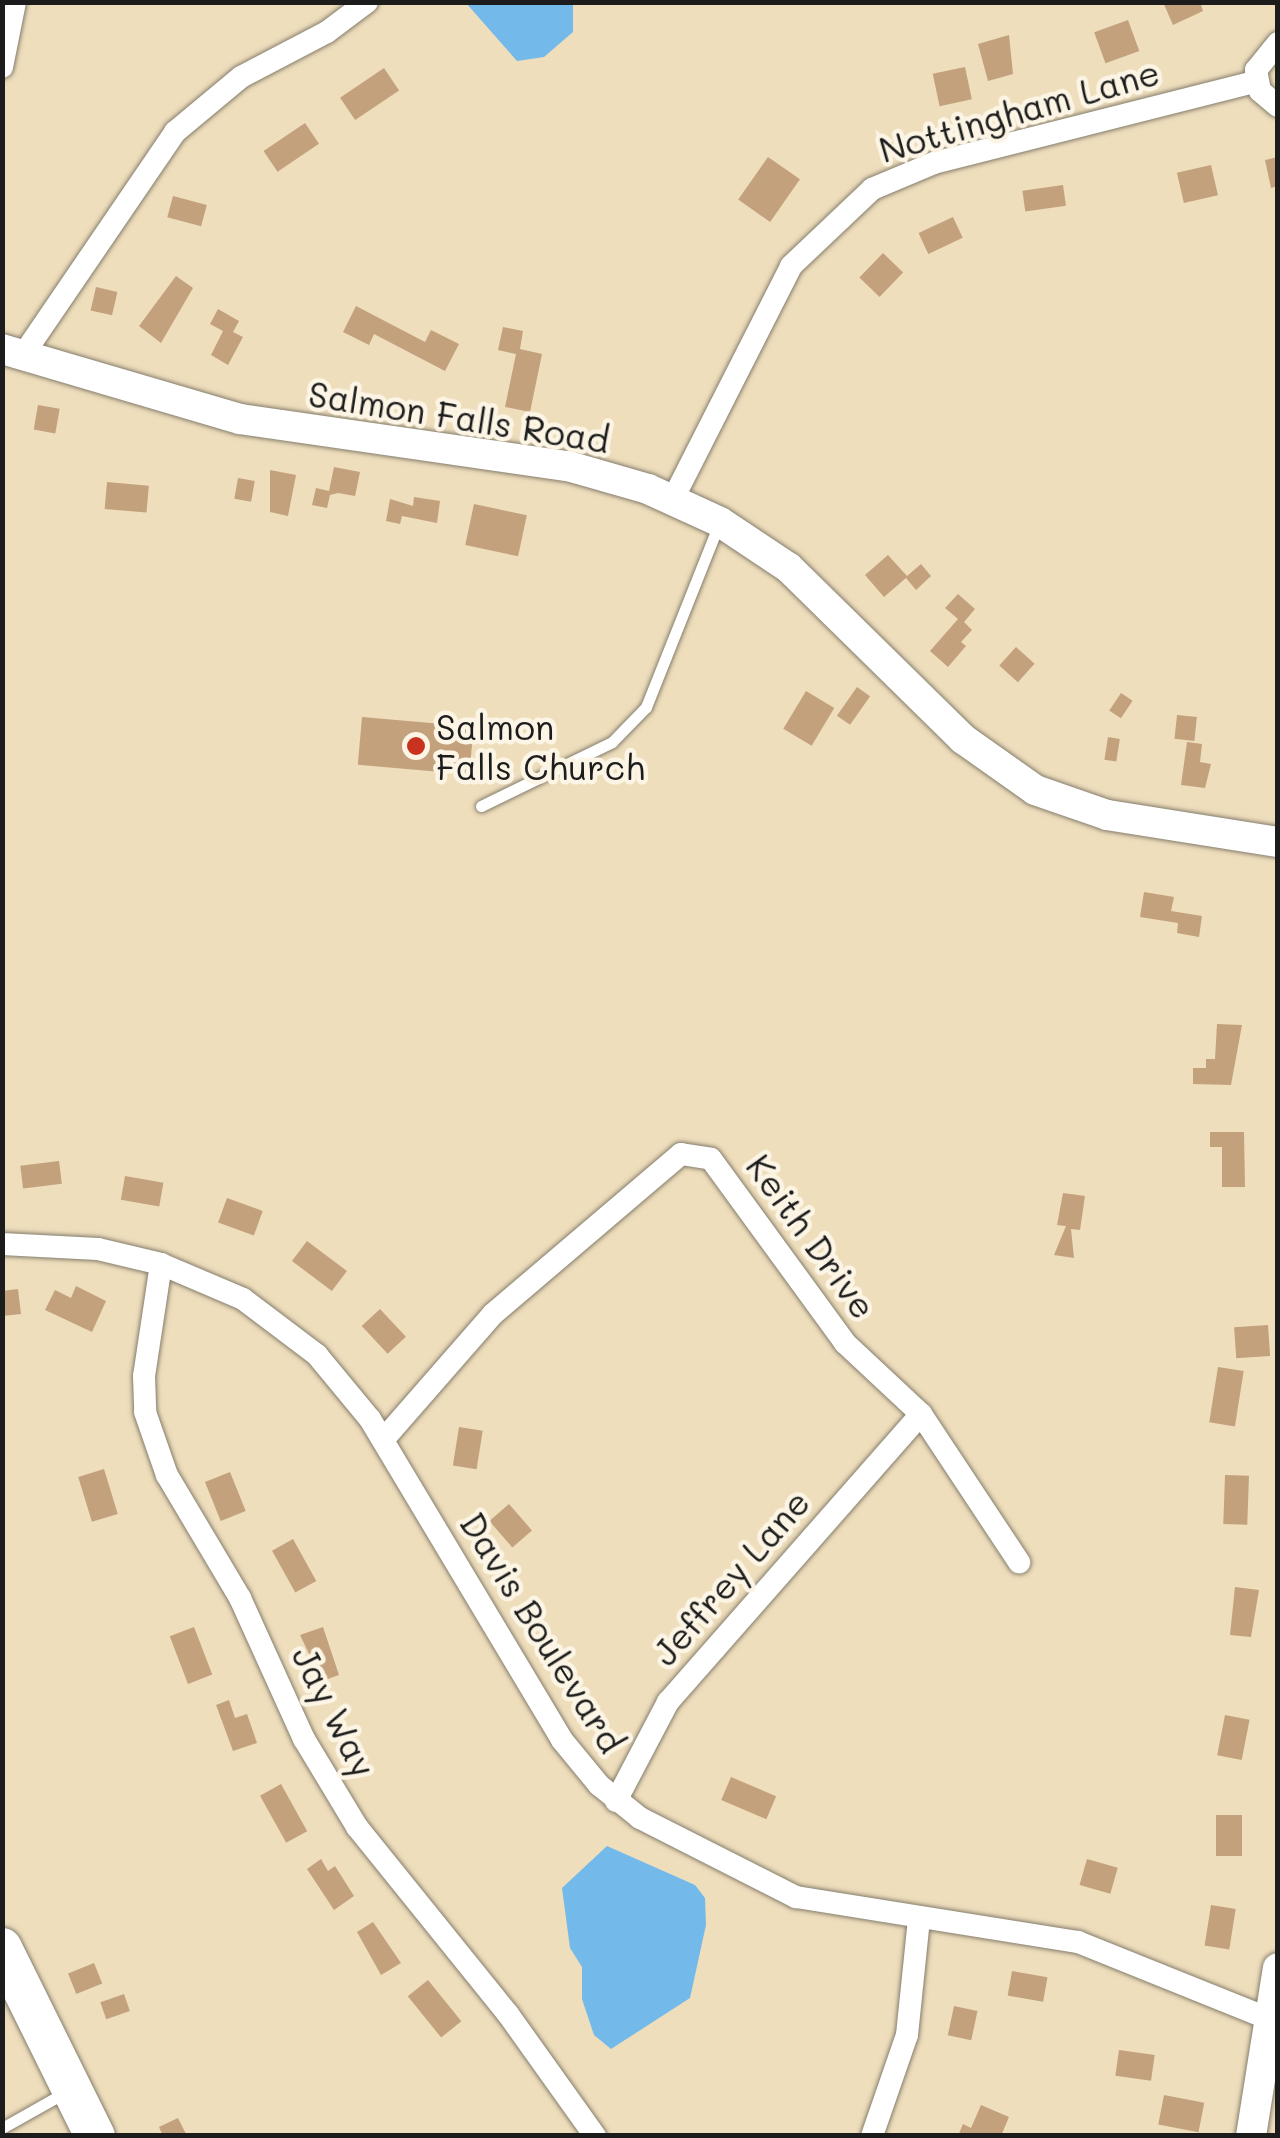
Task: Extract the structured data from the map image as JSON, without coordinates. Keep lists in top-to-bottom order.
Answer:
{
  "streets": {
    "street": [
      "Nottingham Lane",
      "Salmon Falls Road",
      "Keith Drive",
      "Jeffrey Lane",
      "Davis Boulevard",
      "Jay Way"
    ]
  },
  "crossings": [
    ["Nottingham Lane", "Salmon Falls Road"],
    ["Keith Drive", "Jeffrey Lane"],
    ["Keith Drive", "Davis Boulevard"],
    ["Jeffrey Lane", "Davis Boulevard"],
    ["Davis Boulevard", "Jay Way"]
  ],
  "places": ["Salmon Falls Church"]
}
